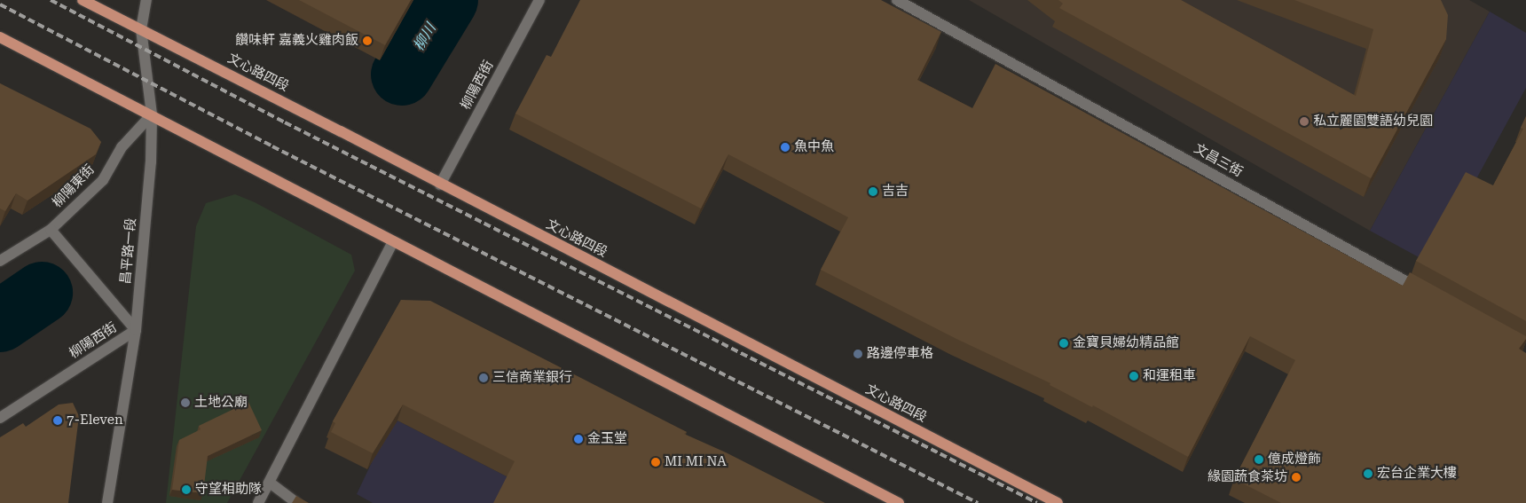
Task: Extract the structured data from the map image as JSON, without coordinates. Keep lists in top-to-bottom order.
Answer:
{
  "streets": {
    "main road": ["文心路四段"],
    "street": [
      "柳陽西街",
      "文昌三街",
      "柳陽東街",
      "昌平路一段"
    ]
  },
  "crossings": [
    ["文心路四段", "柳陽西街"],
    ["文心路四段", "昌平路一段"],
    ["柳陽西街", "柳陽東街"],
    ["柳陽西街", "昌平路一段"],
    ["柳陽東街", "昌平路一段"]
  ],
  "water": ["柳川"],
  "places": [
    "饡味軒 嘉義火雞肉飯",
    "私立麗園雙語幼兒園",
    "魚中魚",
    "吉吉",
    "金寶貝婦幼精品館",
    "路邊停車格",
    "和運租車",
    "三信商業銀行",
    "土地公廟",
    "7-Eleven",
    "金玉堂",
    "億成燈飾",
    "MI MI NA",
    "宏台企業大樓",
    "緣園蔬食茶坊",
    "守望相助隊"
  ]
}
